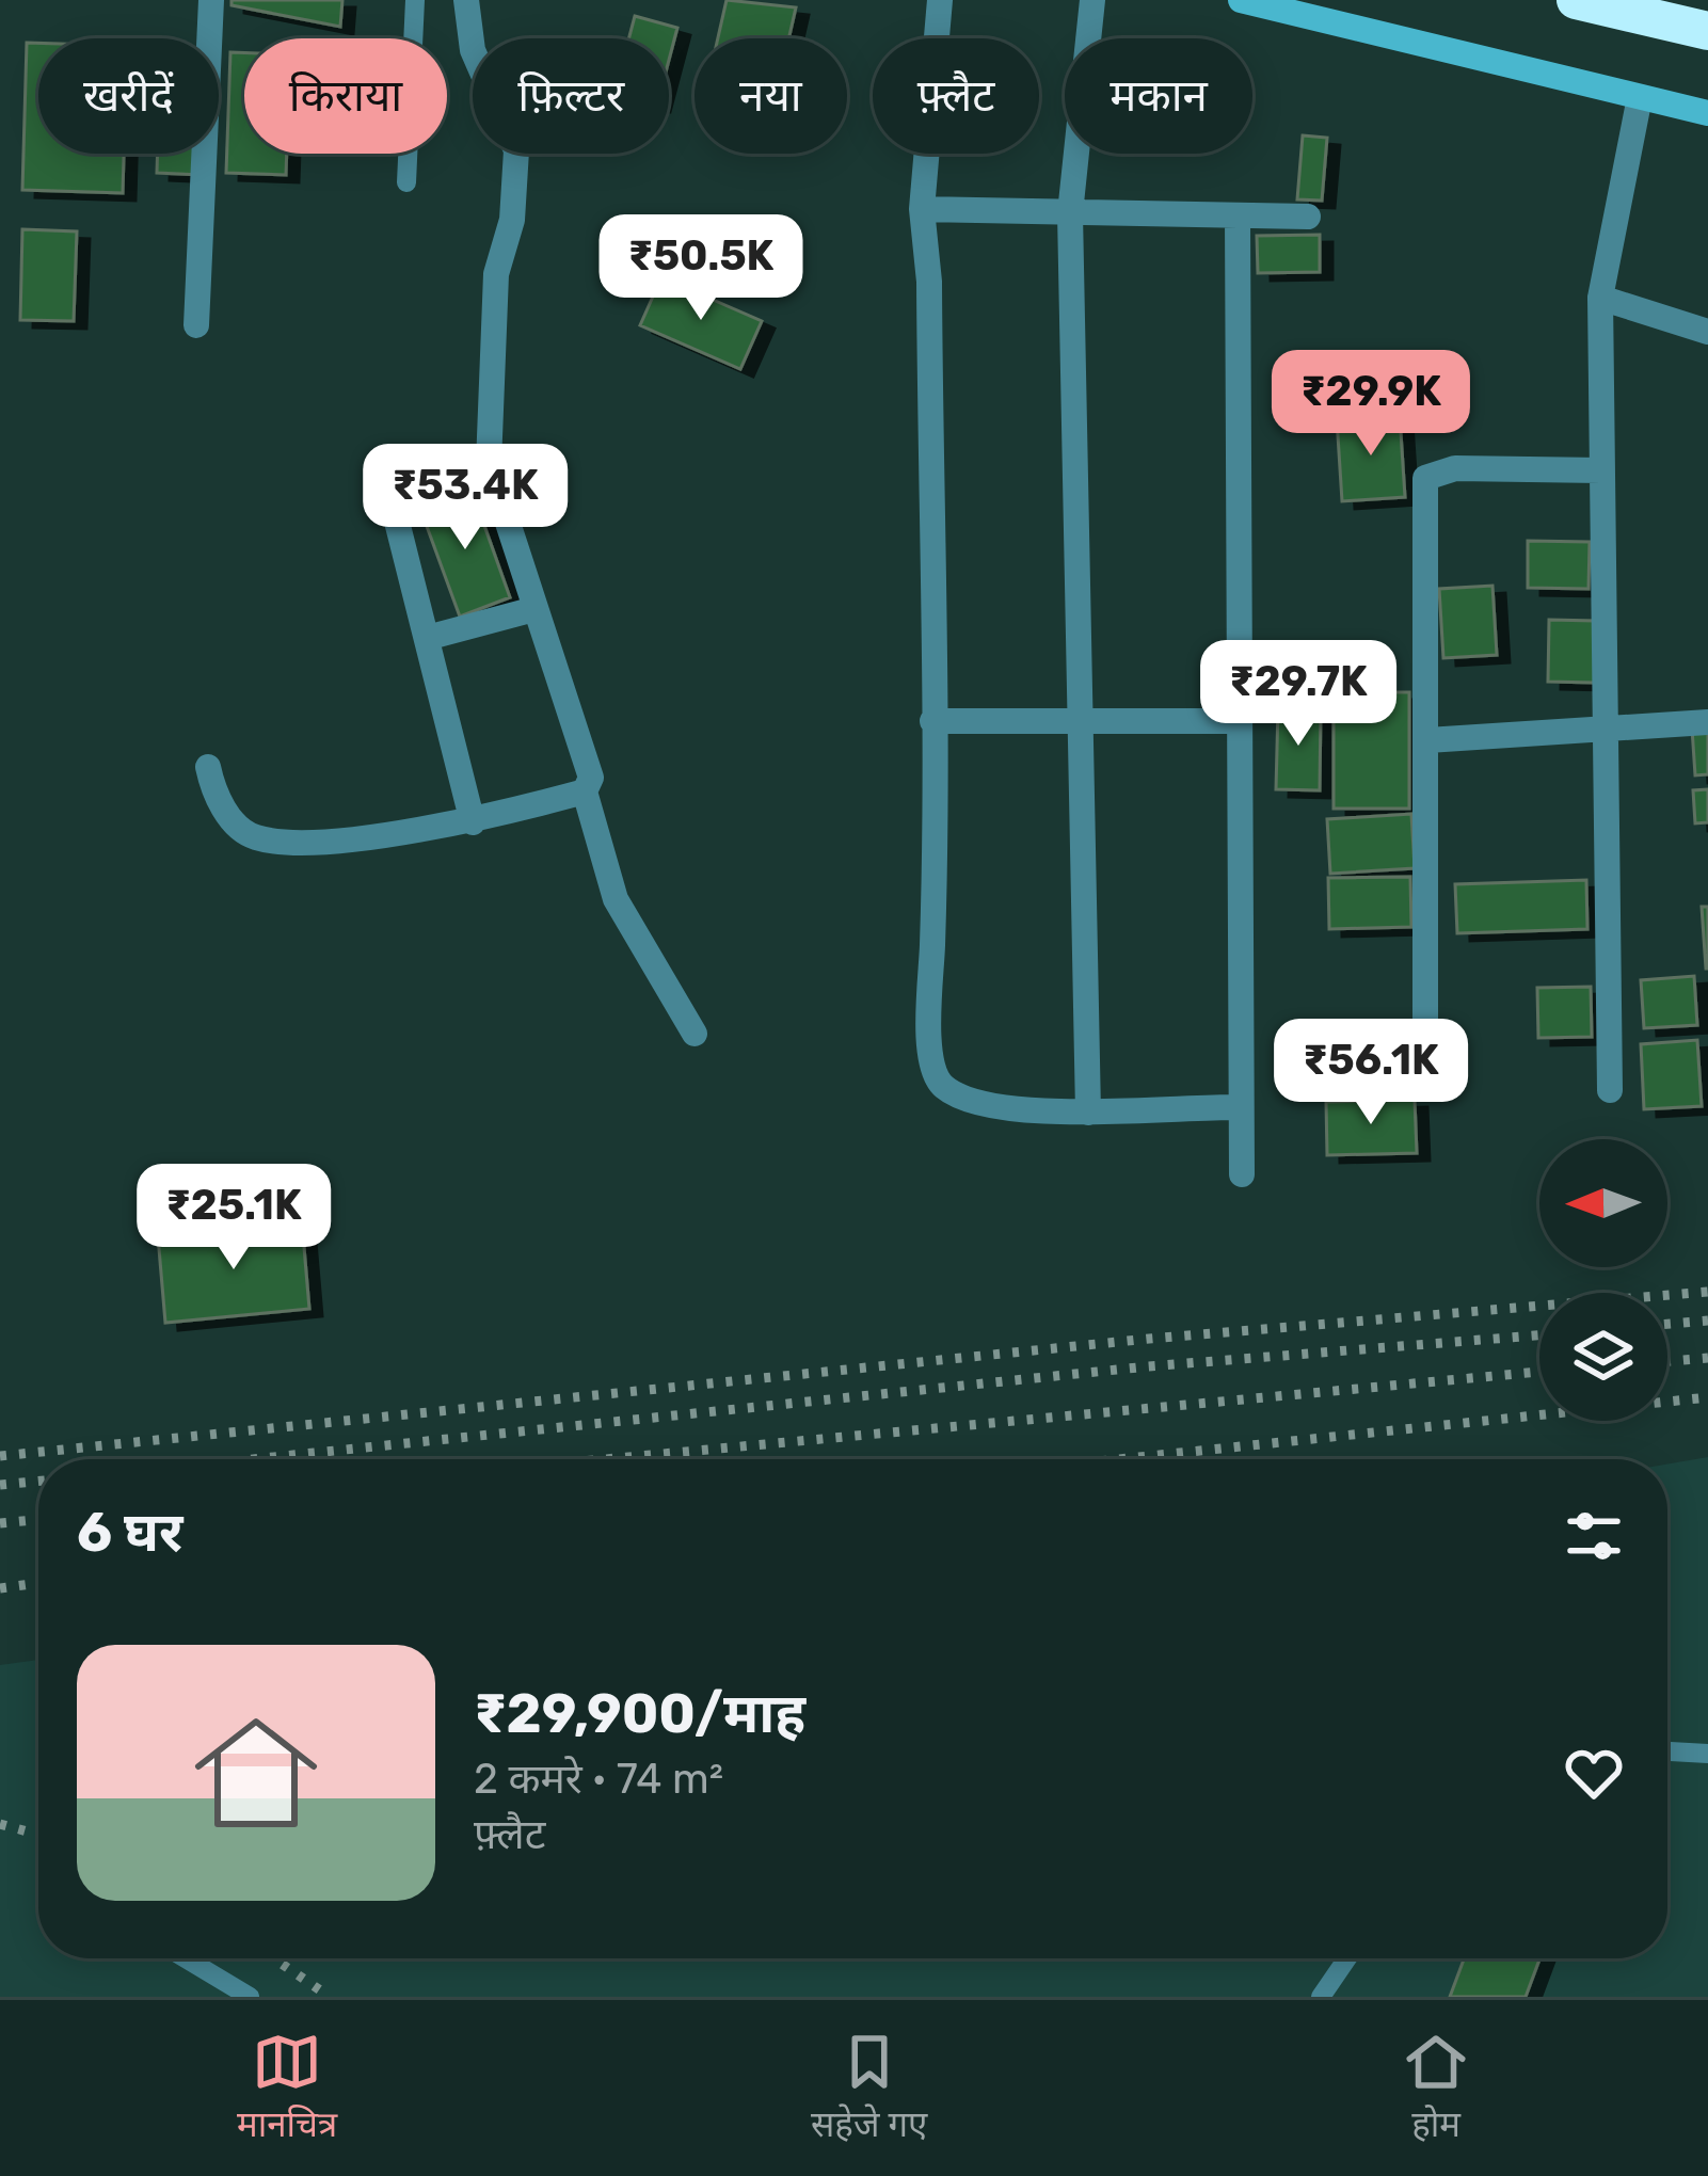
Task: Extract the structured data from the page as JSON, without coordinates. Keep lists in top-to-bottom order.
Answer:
{
  "north": "left",
  "page": {
    "chip": [
      "खरीदें",
      "किराया",
      "फ़िल्टर",
      "नया",
      "फ़्लैट",
      "मकान"
    ],
    "price": [
      "₹50.5K",
      "₹29.9K",
      "₹53.4K",
      "₹29.7K",
      "₹56.1K",
      "₹25.1K"
    ],
    "heading": "6 घर",
    "list": [
      {
        "name": "₹29,900/माह",
        "note": "2 कमरे · 74 m² · फ़्लैट"
      }
    ],
    "tabs": ["मानचित्र", "सहेजे गए", "होम"]
  }
}
